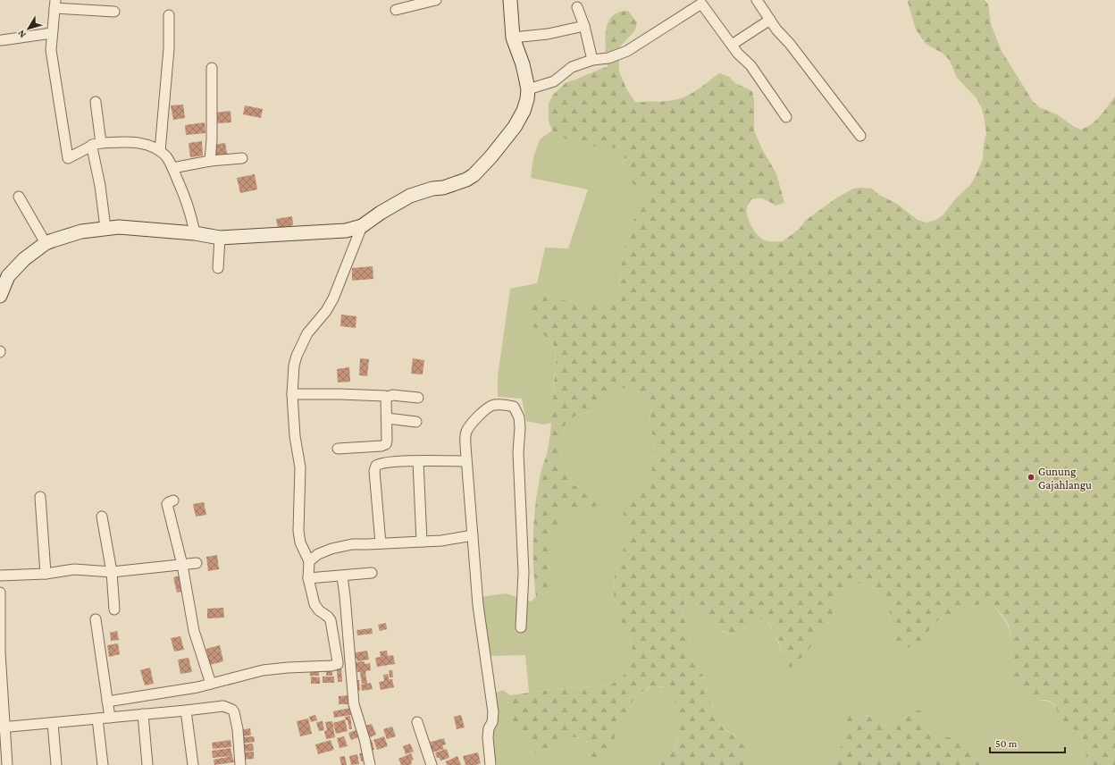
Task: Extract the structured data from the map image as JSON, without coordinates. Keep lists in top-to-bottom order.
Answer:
{
  "places": ["Gunung Gajahlangu"],
  "scale_bar": "50 m",
  "north": "bottom left"
}
